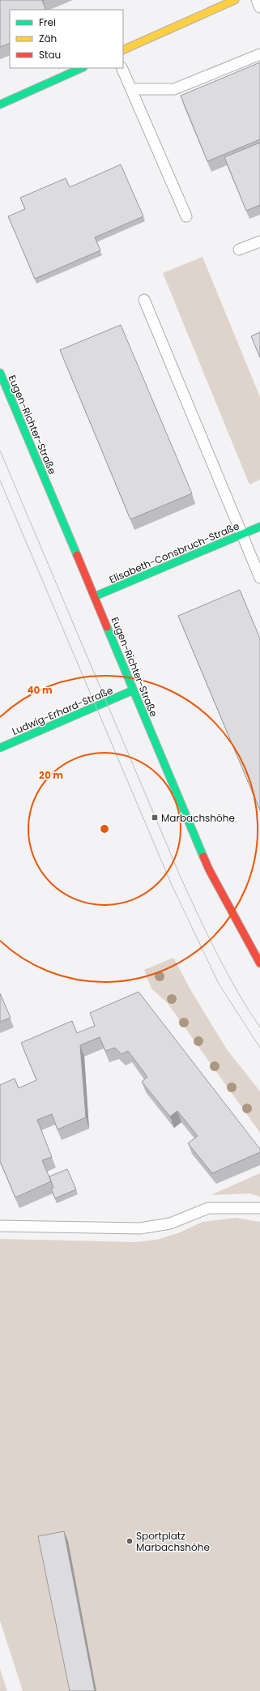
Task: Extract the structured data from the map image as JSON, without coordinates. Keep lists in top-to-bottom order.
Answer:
{
  "streets": {
    "main road": ["Eugen-Richter-Straße", "Elisabeth-Consbruch-Straße", "Ludwig-Erhard-Straße"]
  },
  "crossings": [
    ["Eugen-Richter-Straße", "Elisabeth-Consbruch-Straße"],
    ["Eugen-Richter-Straße", "Ludwig-Erhard-Straße"]
  ],
  "places": {
    "transit": ["Marbachshöhe"],
    "other": ["Sportplatz Marbachshöhe"]
  },
  "legend": ["Frei", "Zäh", "Stau"],
  "rings": ["40 m", "20 m"]
}
